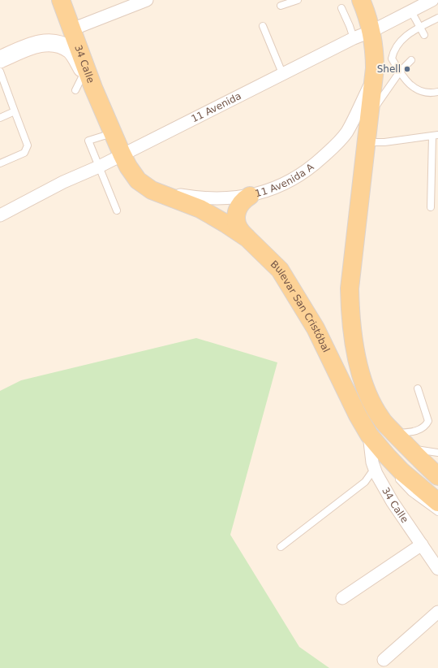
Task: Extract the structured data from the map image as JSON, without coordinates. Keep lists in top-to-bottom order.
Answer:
{
  "streets": {
    "main road": ["34 Calle", "Bulevar San Cristóbal"],
    "street": ["11 Avenida", "11 Avenida A"]
  },
  "crossings": [
    ["34 Calle", "11 Avenida"],
    ["34 Calle", "Bulevar San Cristóbal"],
    ["11 Avenida", "Bulevar San Cristóbal"],
    ["11 Avenida A", "Bulevar San Cristóbal"]
  ],
  "places": ["Shell"]
}
